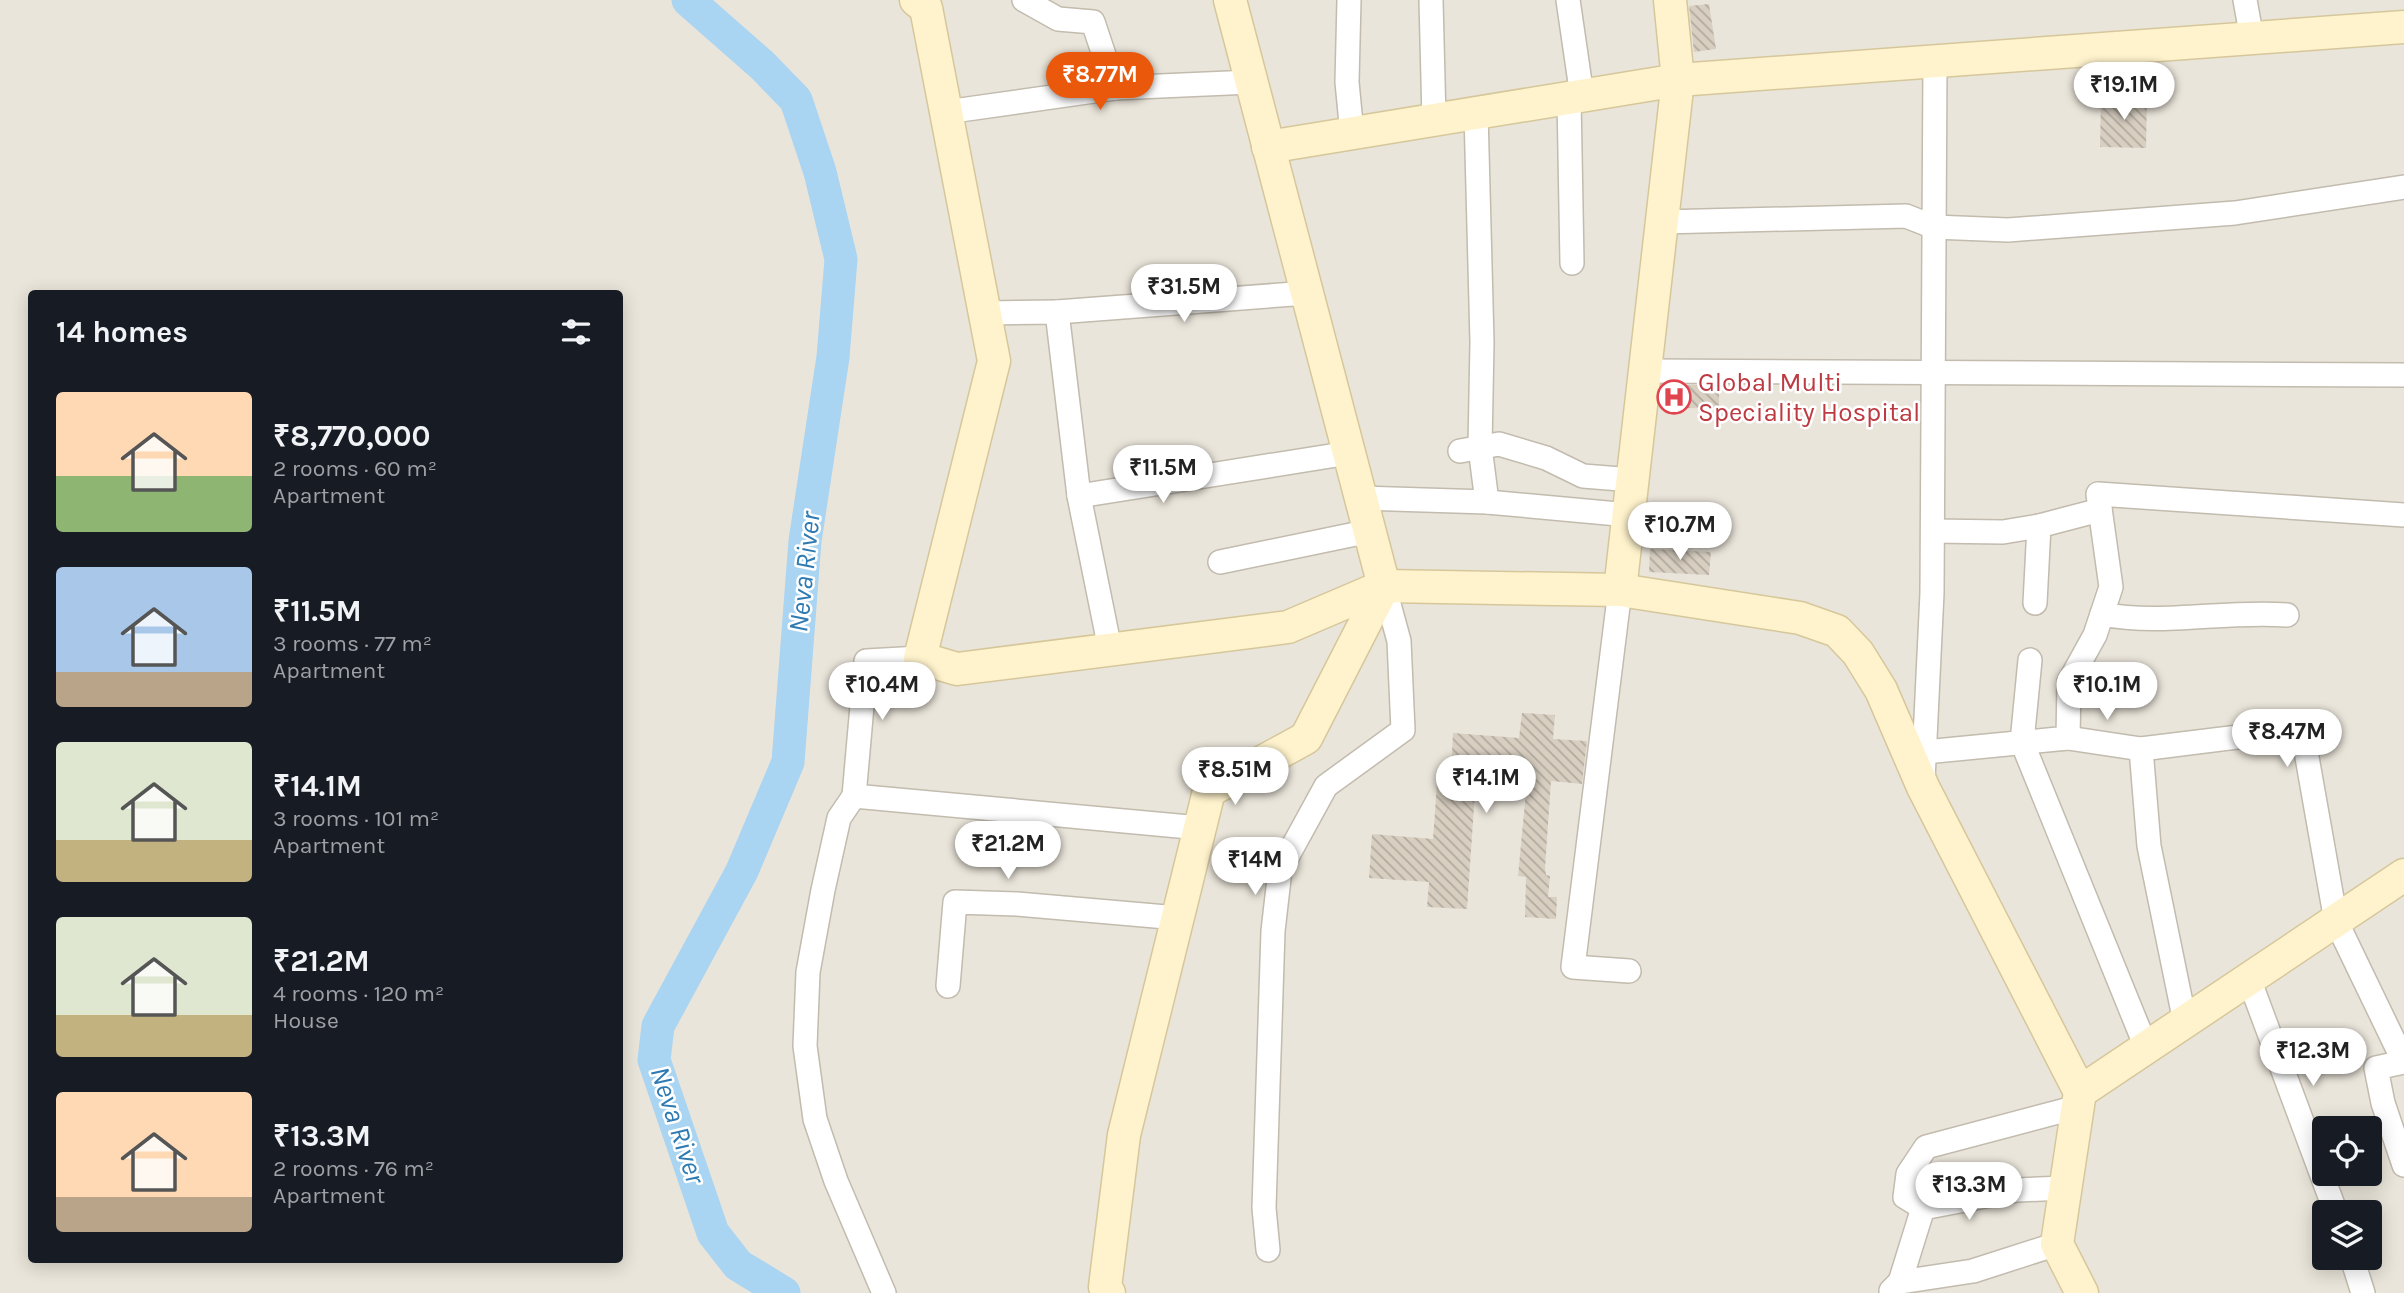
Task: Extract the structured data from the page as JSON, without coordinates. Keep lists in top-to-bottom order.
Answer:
{
  "water": ["Neva River"],
  "places": {
    "hospital": ["Global Multi Speciality Hospital"]
  },
  "page": {
    "price": [
      "₹8.77M",
      "₹19.1M",
      "₹31.5M",
      "₹11.5M",
      "₹10.7M",
      "₹10.4M",
      "₹10.1M",
      "₹8.47M",
      "₹8.51M",
      "₹14.1M",
      "₹21.2M",
      "₹14M",
      "₹12.3M",
      "₹13.3M"
    ],
    "heading": "14 homes",
    "list": [
      {
        "name": "₹8,770,000",
        "note": "2 rooms · 60 m² · Apartment"
      },
      {
        "name": "₹11.5M",
        "note": "3 rooms · 77 m² · Apartment"
      },
      {
        "name": "₹14.1M",
        "note": "3 rooms · 101 m² · Apartment"
      },
      {
        "name": "₹21.2M",
        "note": "4 rooms · 120 m² · House"
      },
      {
        "name": "₹13.3M",
        "note": "2 rooms · 76 m² · Apartment"
      }
    ]
  }
}
